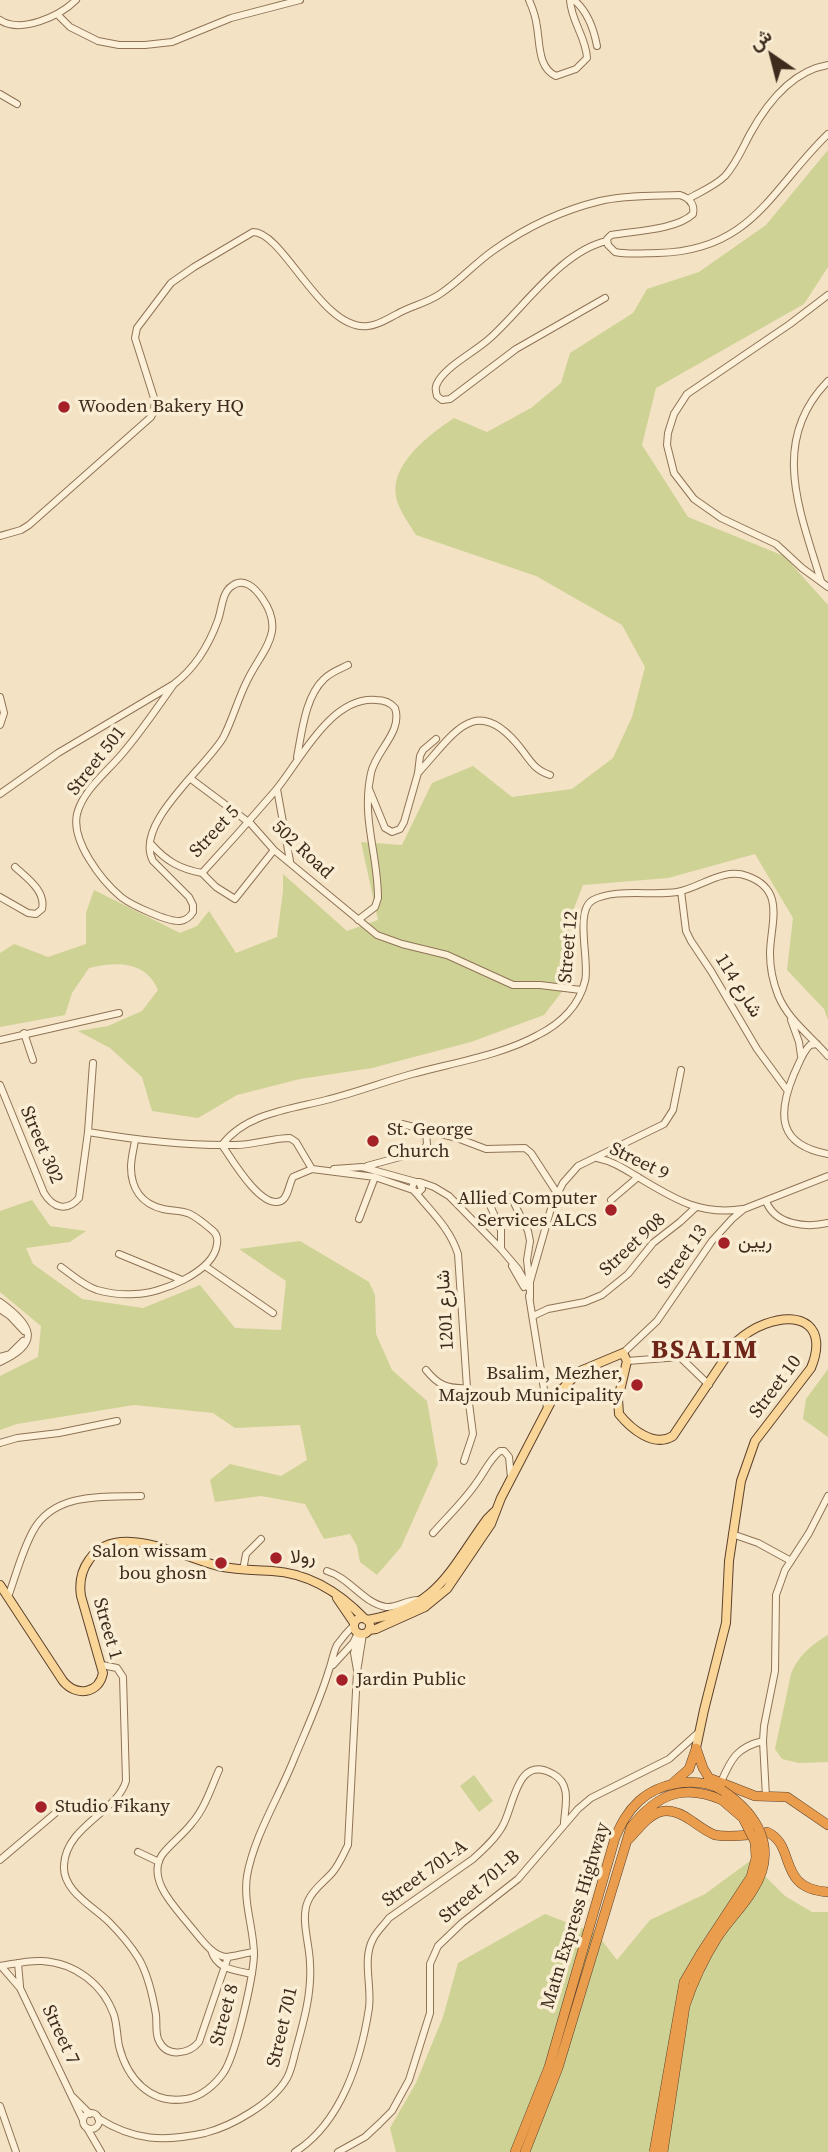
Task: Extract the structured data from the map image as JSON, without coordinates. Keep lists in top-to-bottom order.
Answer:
{
  "streets": {
    "highway": ["Matn Express Highway"],
    "main road": ["Street 10", "Street 1"],
    "street": [
      "Street 501",
      "Street 5",
      "502 Road",
      "Street 12",
      "شارع 114",
      "Street 302",
      "Street 9",
      "Street 908",
      "Street 13",
      "شارع 1201",
      "Street 701-A",
      "Street 701-B",
      "Street 8",
      "Street 701",
      "Street 7"
    ]
  },
  "crossings": [
    ["Street 501", "Street 5"],
    ["Street 5", "502 Road"],
    ["Street 12", "شارع 114"],
    ["Street 9", "Street 908"],
    ["Street 9", "Street 13"],
    ["Street 13", "Street 10"],
    ["Street 10", "Street 701-B"],
    ["Street 701-A", "Street 701-B"],
    ["Street 8", "Street 701"],
    ["Street 701", "Street 7"]
  ],
  "districts": ["BSALIM"],
  "places": [
    "Wooden Bakery HQ",
    "St. George Church",
    "Allied Computer Services ALCS",
    "ريين",
    "Bsalim, Mezher, Majzoub Municipality",
    "رولا",
    "Salon wissam bou ghosn",
    "Jardin Public",
    "Studio Fikany"
  ],
  "north": "top left"
}
